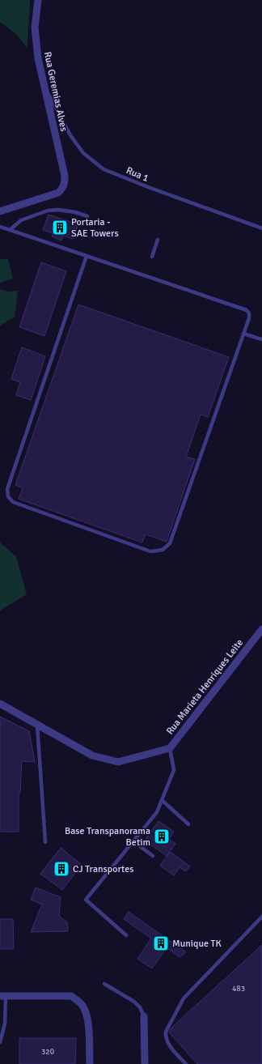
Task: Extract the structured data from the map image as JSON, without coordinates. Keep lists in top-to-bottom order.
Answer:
{
  "streets": {
    "street": ["Rua Geremias Alves", "Rua Marieta Henriques Leite"],
    "lane": ["Rua 1"]
  },
  "crossings": [
    ["Rua Geremias Alves", "Rua 1"]
  ],
  "places": {
    "building": [
      "Portaria - SAE Towers",
      "Base Transpanorama Betim",
      "CJ Transportes",
      "Munique TK"
    ]
  },
  "house_numbers": ["483", "320"]
}
